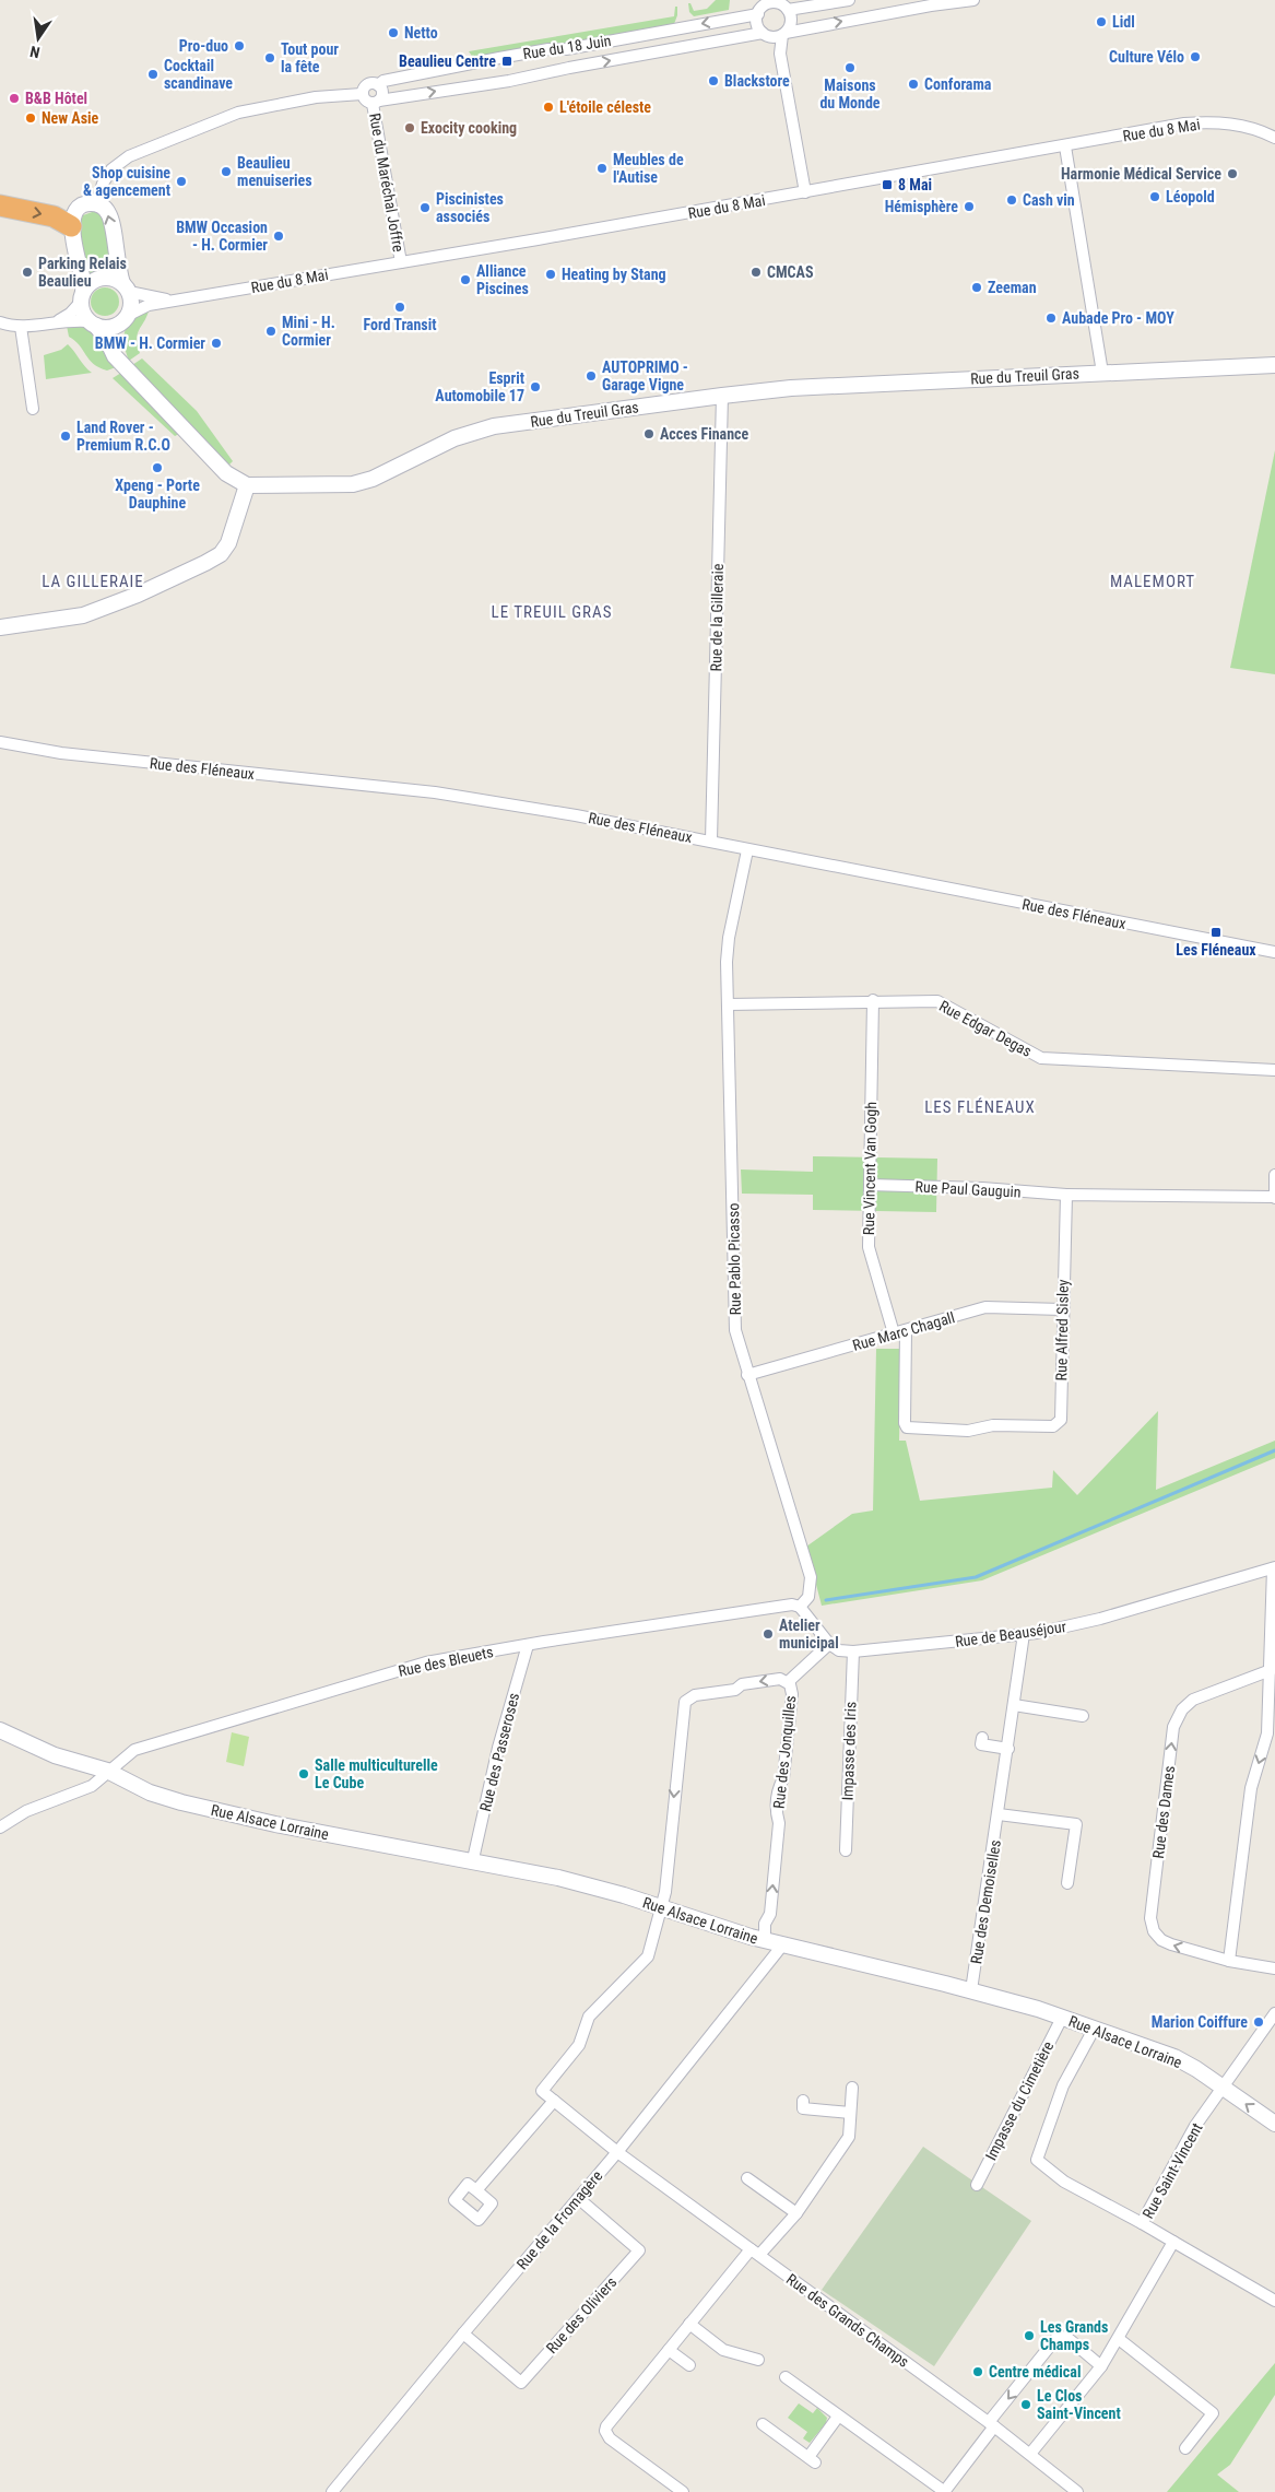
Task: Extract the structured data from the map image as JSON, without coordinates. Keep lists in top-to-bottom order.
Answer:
{
  "streets": {
    "street": [
      "Rue du 18 Juin",
      "Rue du 8 Mai",
      "Rue du Maréchal Joffre",
      "Rue du Treuil Gras",
      "Rue de la Gilleraie",
      "Rue des Fléneaux",
      "Rue Edgar Degas",
      "Rue Vincent Van Gogh",
      "Rue Paul Gauguin",
      "Rue Pablo Picasso",
      "Rue Alfred Sisley",
      "Rue Marc Chagall",
      "Rue de Beauséjour",
      "Rue des Bleuets",
      "Impasse des Iris",
      "Rue des Passeroses",
      "Rue des Jonquilles",
      "Rue des Dames",
      "Rue Alsace Lorraine",
      "Rue des Demoiselles",
      "Impasse du Cimetière",
      "Rue Saint-Vincent",
      "Rue de la Fromagère",
      "Rue des Oliviers",
      "Rue des Grands Champs"
    ]
  },
  "crossings": [
    ["Rue du 18 Juin", "Rue du Maréchal Joffre"],
    ["Rue du 8 Mai", "Rue du Maréchal Joffre"],
    ["Rue du Treuil Gras", "Rue de la Gilleraie"],
    ["Rue de la Gilleraie", "Rue des Fléneaux"],
    ["Rue des Fléneaux", "Rue Pablo Picasso"],
    ["Rue Edgar Degas", "Rue Vincent Van Gogh"],
    ["Rue Edgar Degas", "Rue Pablo Picasso"],
    ["Rue Vincent Van Gogh", "Rue Paul Gauguin"],
    ["Rue Vincent Van Gogh", "Rue Marc Chagall"],
    ["Rue Paul Gauguin", "Rue Alfred Sisley"],
    ["Rue Pablo Picasso", "Rue Marc Chagall"],
    ["Rue Pablo Picasso", "Rue des Bleuets"],
    ["Rue Alfred Sisley", "Rue Marc Chagall"],
    ["Rue de Beauséjour", "Impasse des Iris"],
    ["Rue de Beauséjour", "Rue des Demoiselles"],
    ["Rue des Bleuets", "Rue des Passeroses"],
    ["Rue des Bleuets", "Rue Alsace Lorraine"],
    ["Rue des Passeroses", "Rue Alsace Lorraine"],
    ["Rue des Jonquilles", "Rue Alsace Lorraine"],
    ["Rue Alsace Lorraine", "Rue des Demoiselles"],
    ["Rue Alsace Lorraine", "Impasse du Cimetière"],
    ["Rue Alsace Lorraine", "Rue Saint-Vincent"],
    ["Rue Alsace Lorraine", "Rue de la Fromagère"],
    ["Rue de la Fromagère", "Rue des Oliviers"],
    ["Rue de la Fromagère", "Rue des Grands Champs"]
  ],
  "districts": [
    "LA GILLERAIE",
    "MALEMORT",
    "LE TREUIL GRAS",
    "LES FLÉNEAUX"
  ],
  "places": {
    "other": [
      "Lidl",
      "Netto",
      "Pro-duo",
      "Culture Vélo",
      "Tout pour la fête",
      "Maisons du Monde",
      "Cocktail scandinave",
      "Blackstore",
      "Conforama",
      "B&B Hôtel",
      "L'étoile céleste",
      "New Asie",
      "Exocity cooking",
      "Meubles de l'Autise",
      "Beaulieu menuiseries",
      "Harmonie Médical Service",
      "Shop cuisine & agencement",
      "Léopold",
      "Cash vin",
      "Hémisphère",
      "Piscinistes associés",
      "BMW Occasion - H. Cormier",
      "Parking Relais Beaulieu",
      "CMCAS",
      "Heating by Stang",
      "Alliance Piscines",
      "Zeeman",
      "Ford Transit",
      "Aubade Pro - MOY",
      "Mini - H. Cormier",
      "BMW - H. Cormier",
      "AUTOPRIMO - Garage Vigne",
      "Esprit Automobile 17",
      "Acces Finance",
      "Land Rover - Premium R.C.O",
      "Xpeng - Porte Dauphine",
      "Atelier municipal",
      "Salle multiculturelle Le Cube",
      "Marion Coiffure",
      "Les Grands Champs",
      "Centre médical",
      "Le Clos Saint-Vincent"
    ],
    "transit": ["Beaulieu Centre", "8 Mai", "Les Fléneaux"]
  },
  "north": "bottom"
}
